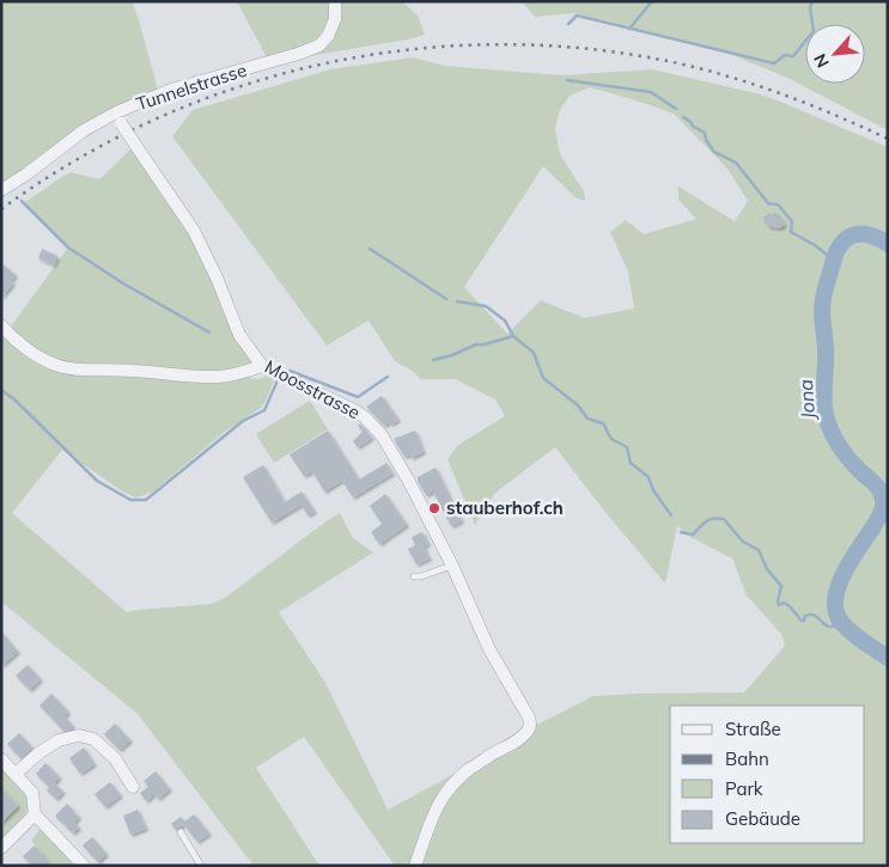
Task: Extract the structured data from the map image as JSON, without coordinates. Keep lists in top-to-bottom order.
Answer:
{
  "streets": {
    "street": ["Tunnelstrasse", "Moosstrasse"]
  },
  "crossings": [
    ["Tunnelstrasse", "Moosstrasse"]
  ],
  "water": ["Jona"],
  "places": ["stauberhof.ch"],
  "legend": [
    "Straße",
    "Bahn",
    "Park",
    "Gebäude"
  ],
  "north": "bottom left"
}
